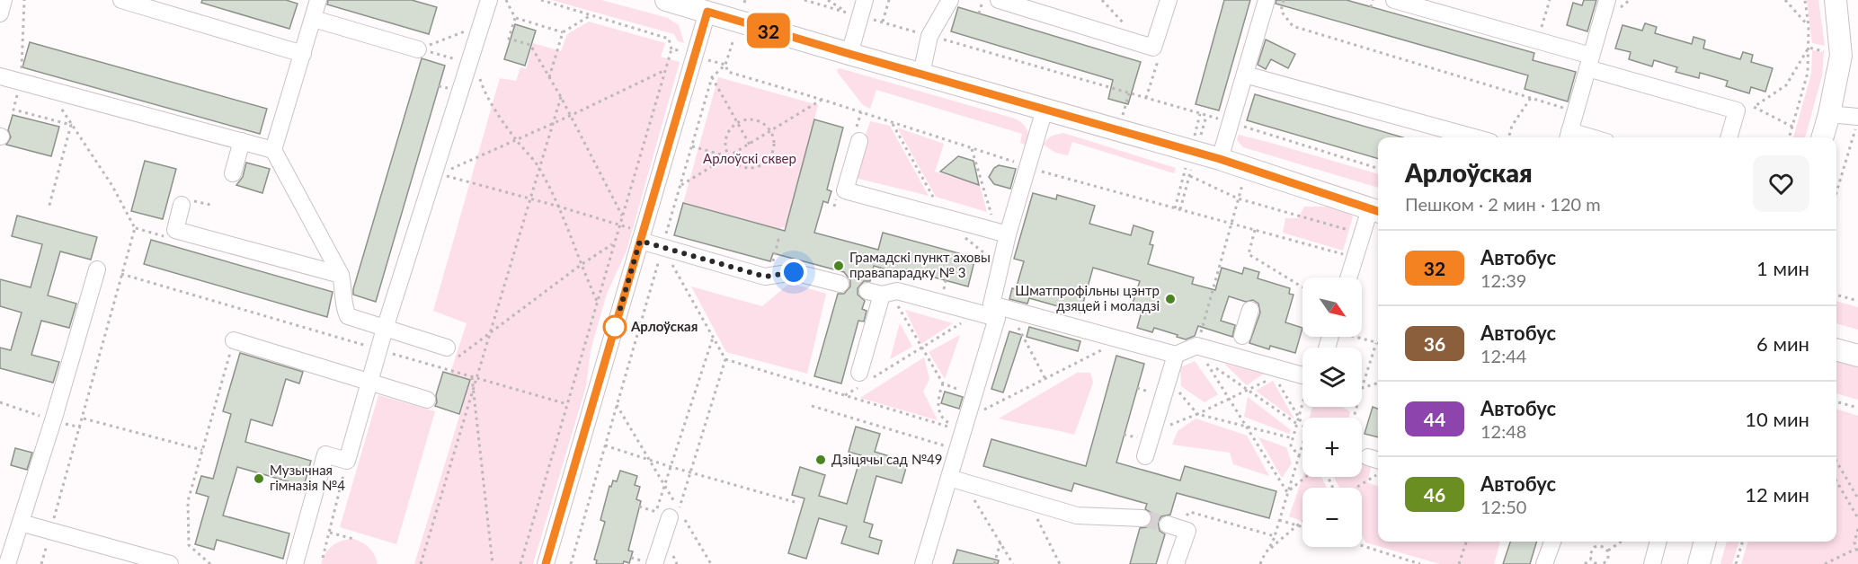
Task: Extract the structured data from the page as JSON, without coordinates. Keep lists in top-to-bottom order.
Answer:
{
  "parks": ["Арлоўскі сквер"],
  "places": [
    "Грамадскі пункт аховы правапарадку № 3",
    "Шматпрофільны цэнтр дзяцей і моладзі",
    "Арлоўская",
    "Дзіцячы сад №49",
    "Музычная гімназія №4"
  ],
  "lines": ["bus line 32"],
  "north": "bottom right",
  "page": {
    "on_map": "32",
    "heading": ["Арлоўская", "Пешком · 2 мин · 120 m"],
    "list": [
      {
        "mark": "32",
        "name": "Автобус",
        "note": "12:39",
        "value": "1 мин"
      },
      {
        "mark": "36",
        "name": "Автобус",
        "note": "12:44",
        "value": "6 мин"
      },
      {
        "mark": "44",
        "name": "Автобус",
        "note": "12:48",
        "value": "10 мин"
      },
      {
        "mark": "46",
        "name": "Автобус",
        "note": "12:50",
        "value": "12 мин"
      }
    ],
    "map_buttons": ["+", "−"]
  }
}
